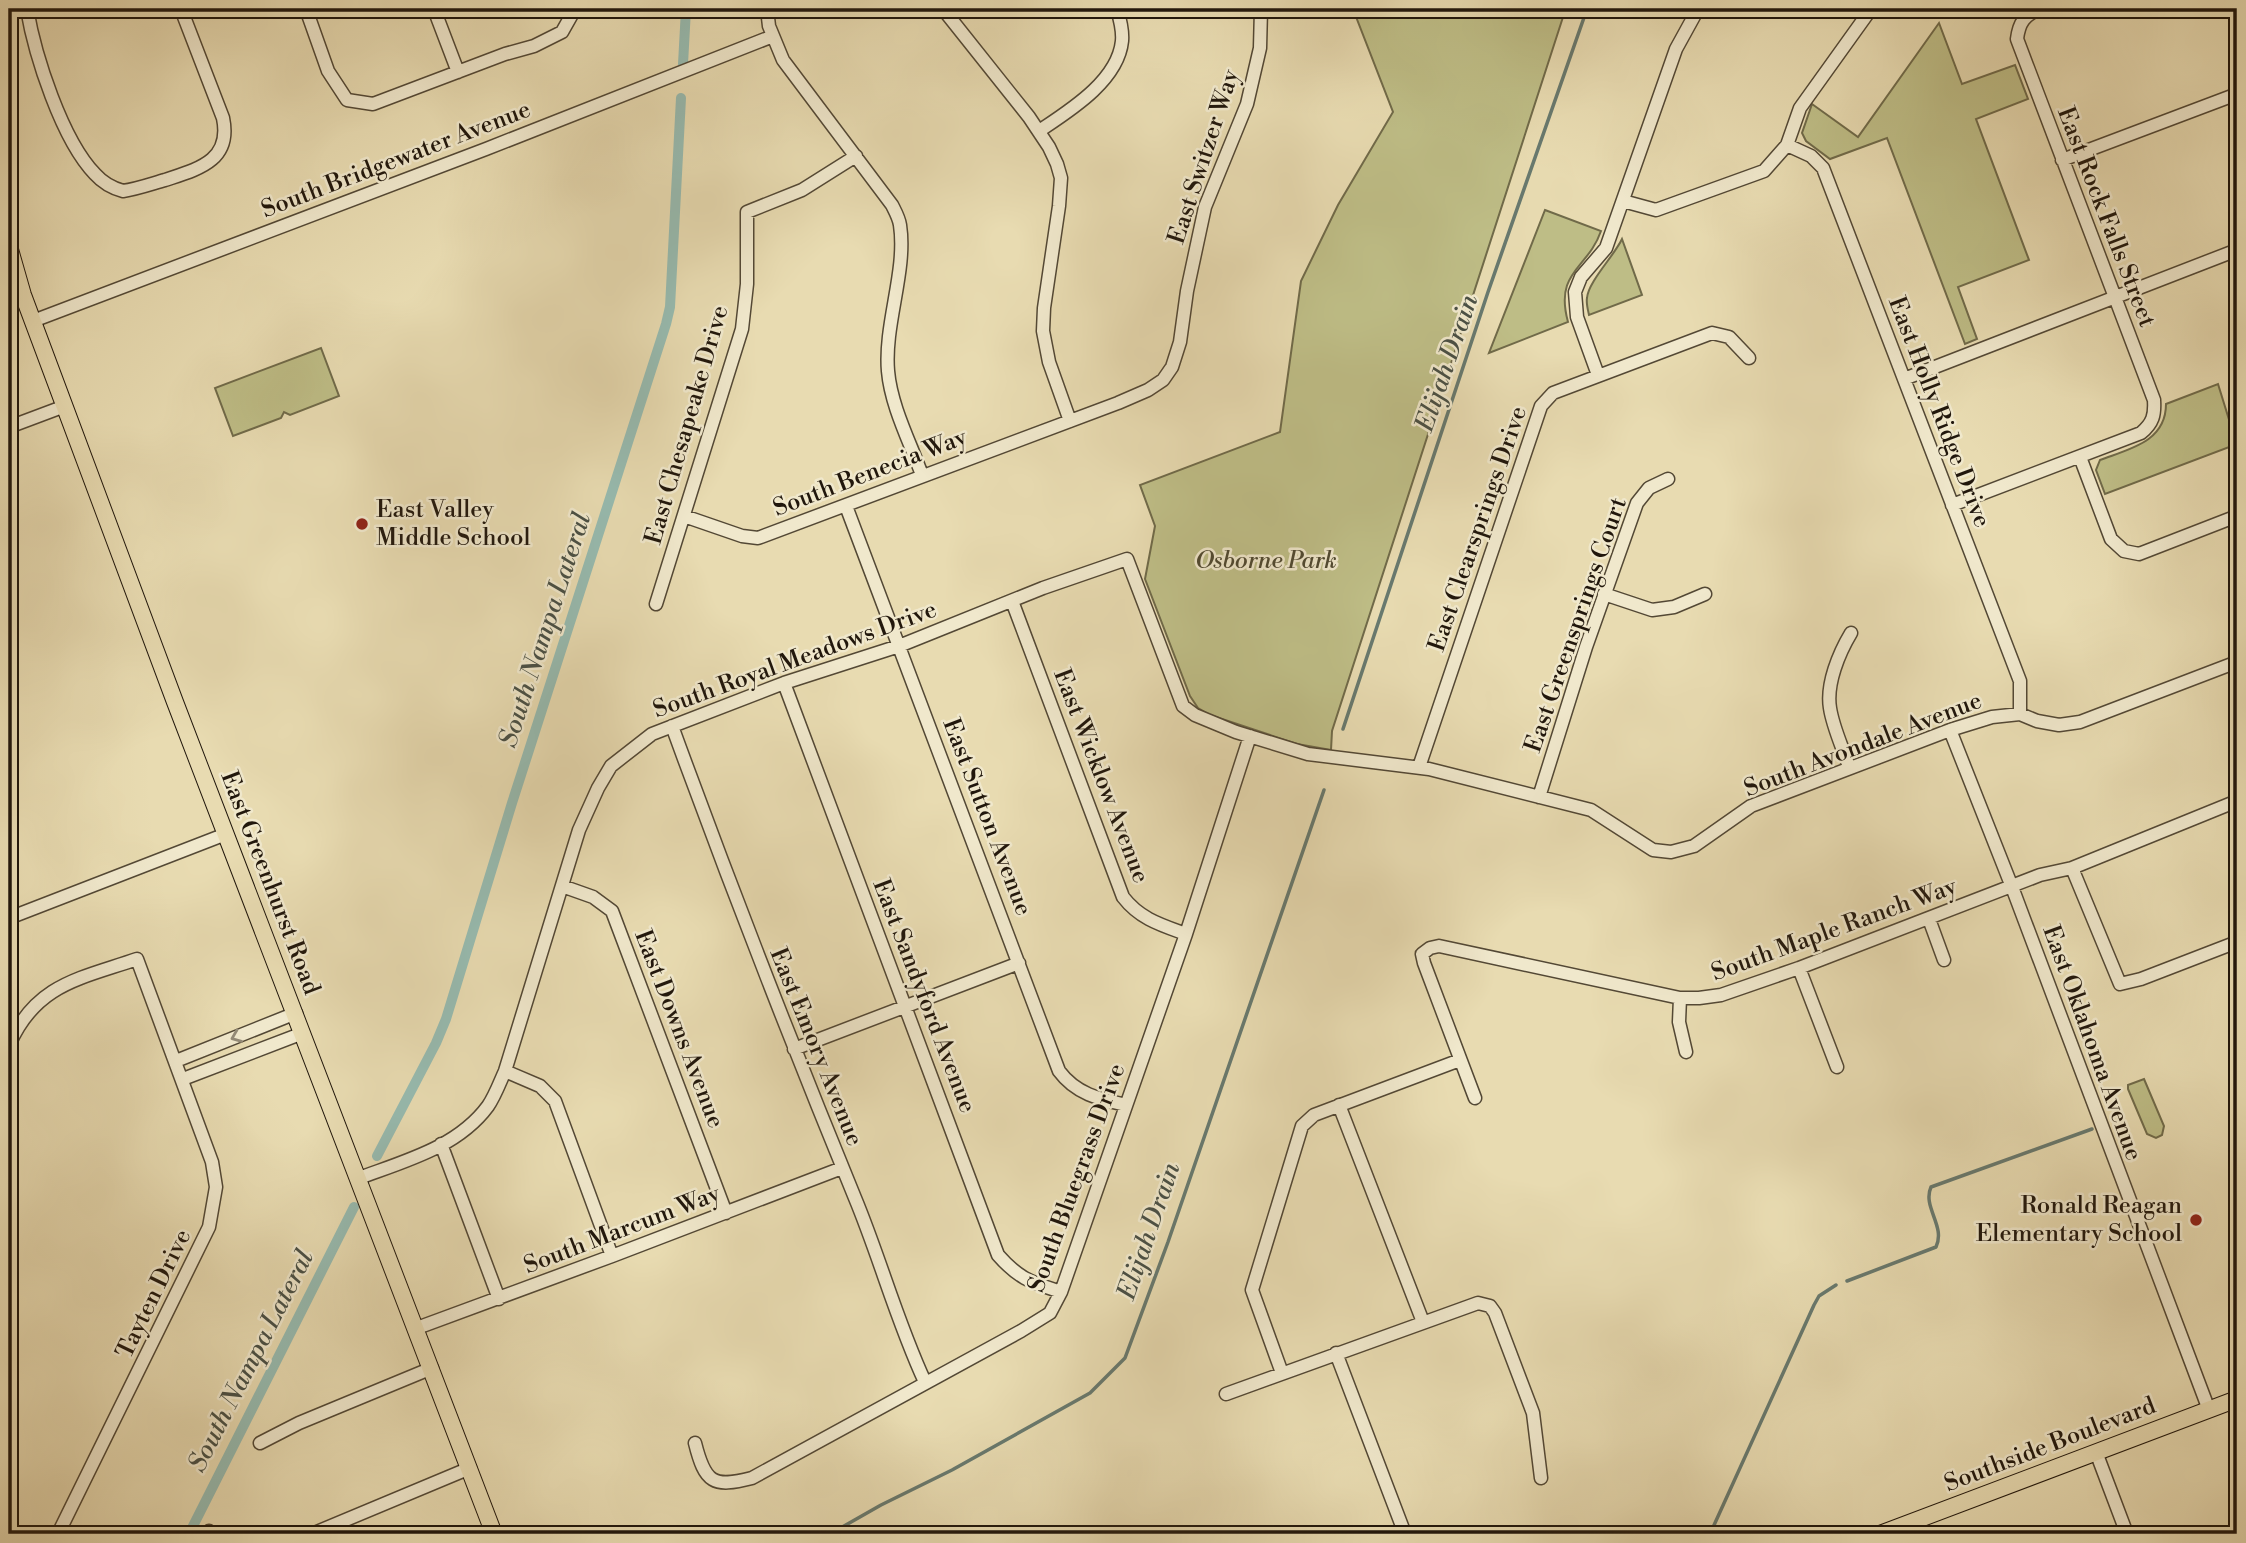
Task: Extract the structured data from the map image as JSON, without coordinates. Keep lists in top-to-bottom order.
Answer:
{
  "streets": {
    "main road": ["East Greenhurst Road", "Southside Boulevard"],
    "street": [
      "East Switzer Way",
      "South Bridgewater Avenue",
      "East Rock Falls Street",
      "East Holly Ridge Drive",
      "East Chesapeake Drive",
      "South Benecia Way",
      "East Clearsprings Drive",
      "East Greensprings Court",
      "South Royal Meadows Drive",
      "South Avondale Avenue",
      "East Wicklow Avenue",
      "East Sutton Avenue",
      "South Maple Ranch Way",
      "East Sandyford Avenue",
      "East Downs Avenue",
      "East Oklahoma Avenue",
      "East Emory Avenue",
      "South Bluegrass Drive",
      "South Marcum Way",
      "Tayten Drive"
    ]
  },
  "crossings": [
    ["East Switzer Way", "South Benecia Way"],
    ["South Bridgewater Avenue", "East Greenhurst Road"],
    ["East Holly Ridge Drive", "South Avondale Avenue"],
    ["East Chesapeake Drive", "South Benecia Way"],
    ["South Benecia Way", "East Sutton Avenue"],
    ["East Clearsprings Drive", "South Avondale Avenue"],
    ["East Greensprings Court", "South Avondale Avenue"],
    ["South Royal Meadows Drive", "South Avondale Avenue"],
    ["South Royal Meadows Drive", "East Wicklow Avenue"],
    ["South Royal Meadows Drive", "East Sutton Avenue"],
    ["South Royal Meadows Drive", "East Greenhurst Road"],
    ["South Royal Meadows Drive", "East Sandyford Avenue"],
    ["South Royal Meadows Drive", "East Downs Avenue"],
    ["South Royal Meadows Drive", "East Emory Avenue"],
    ["South Avondale Avenue", "East Oklahoma Avenue"],
    ["South Avondale Avenue", "South Bluegrass Drive"],
    ["East Wicklow Avenue", "South Bluegrass Drive"],
    ["East Sutton Avenue", "South Bluegrass Drive"],
    ["East Greenhurst Road", "South Marcum Way"],
    ["South Maple Ranch Way", "East Oklahoma Avenue"],
    ["East Sandyford Avenue", "South Bluegrass Drive"],
    ["East Downs Avenue", "South Marcum Way"],
    ["East Oklahoma Avenue", "Southside Boulevard"],
    ["East Emory Avenue", "South Bluegrass Drive"],
    ["East Emory Avenue", "South Marcum Way"]
  ],
  "water": ["Elijah Drain", "South Nampa Lateral"],
  "parks": ["Osborne Park"],
  "places": ["East Valley Middle School", "Ronald Reagan Elementary School"]
}
